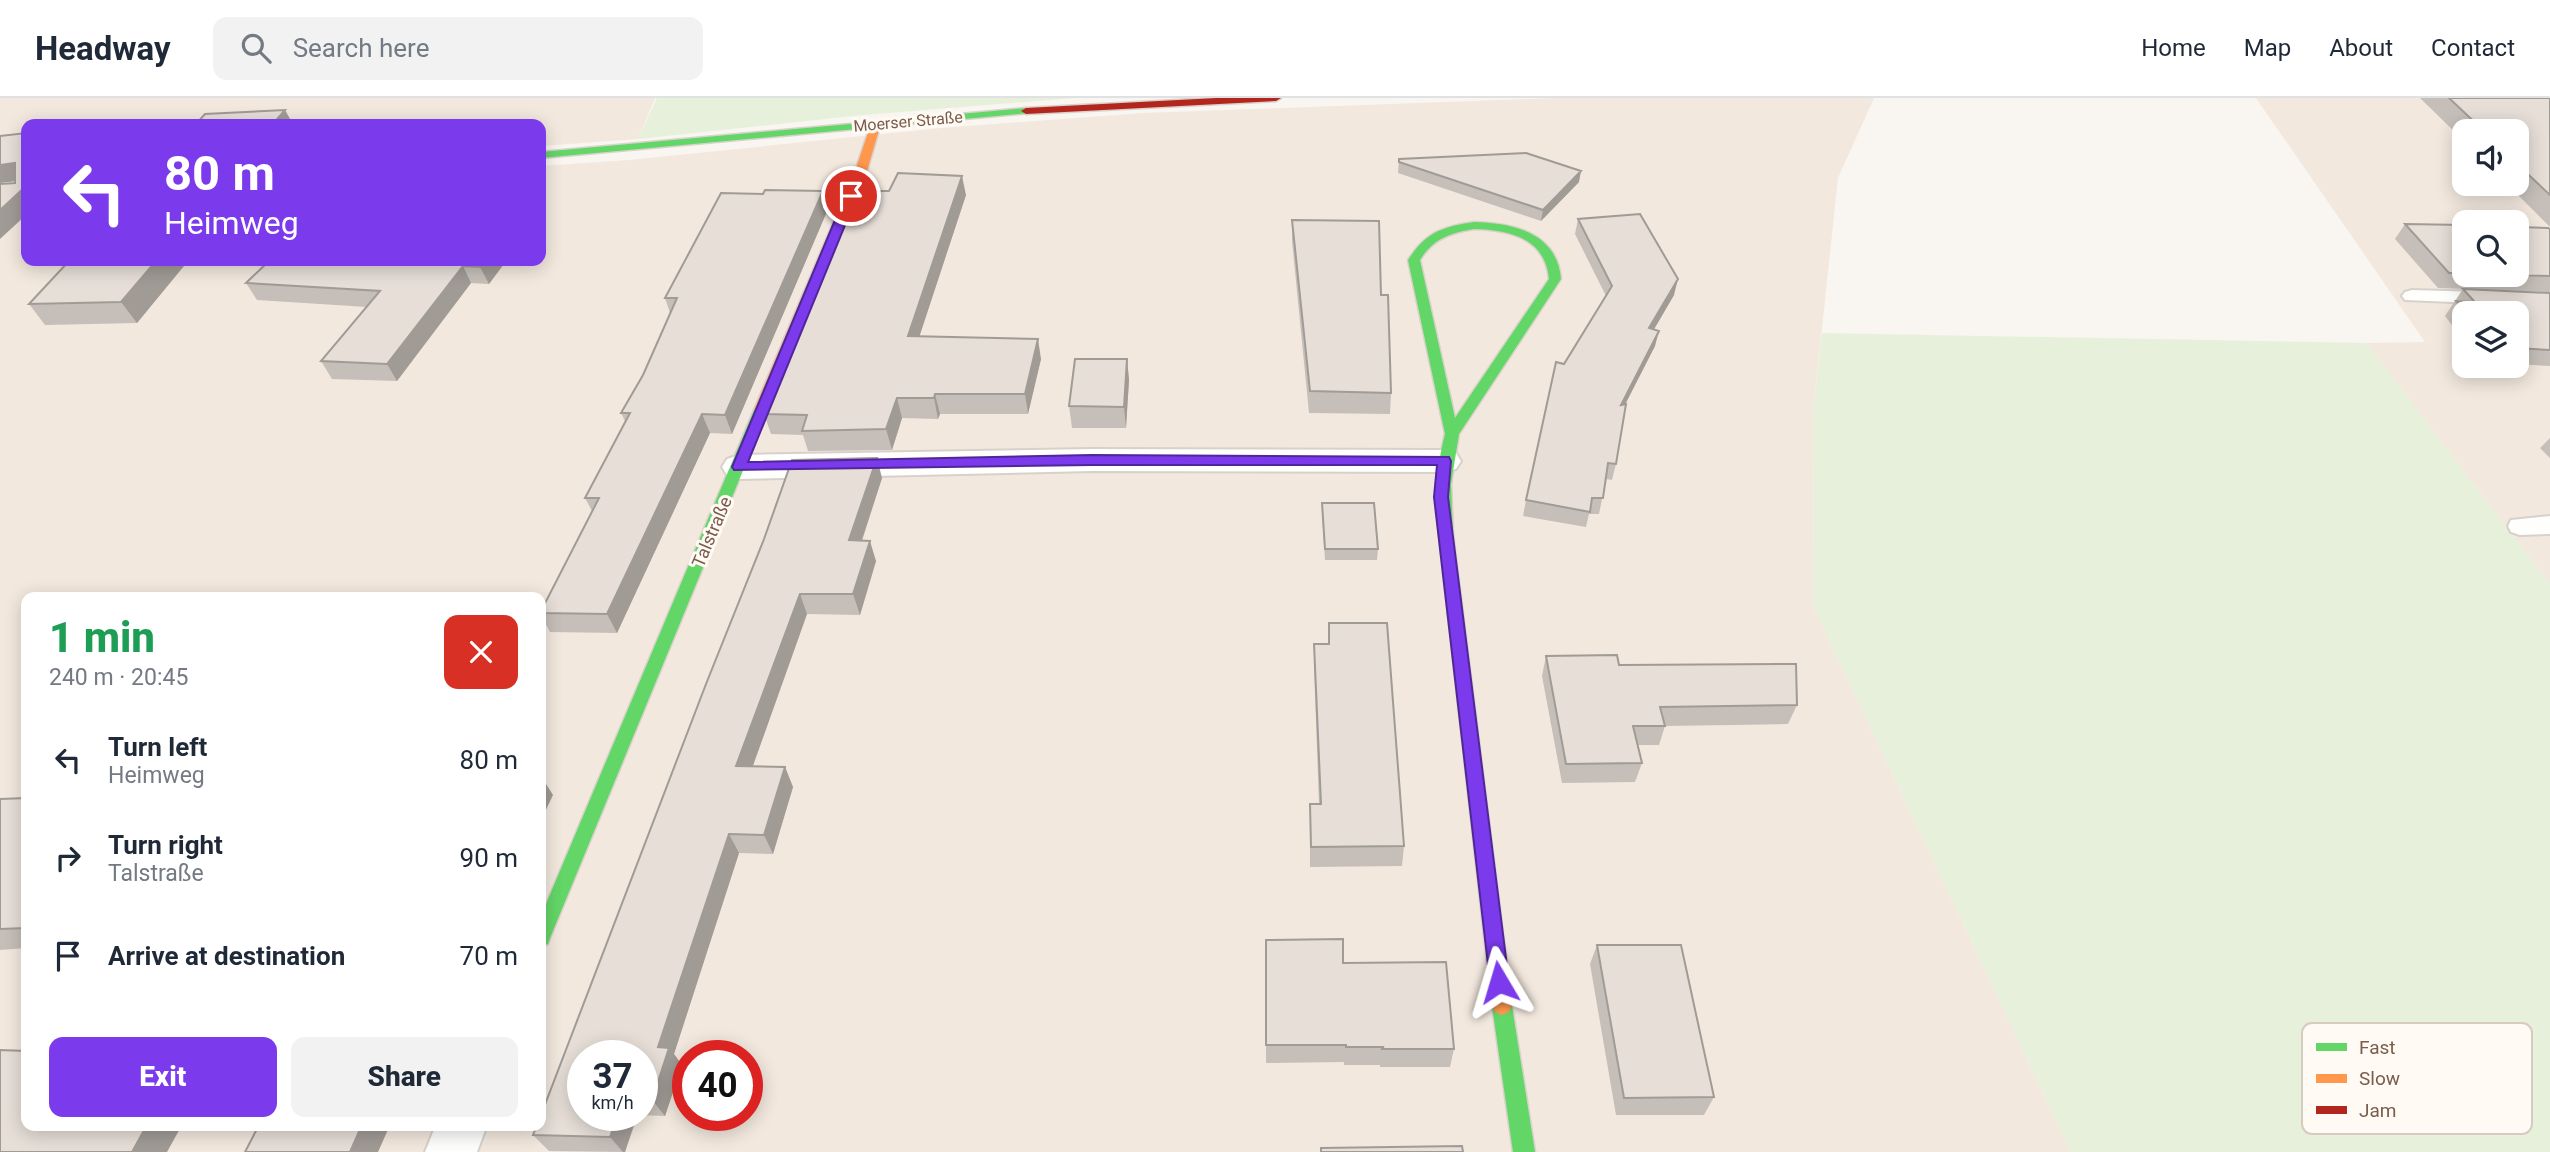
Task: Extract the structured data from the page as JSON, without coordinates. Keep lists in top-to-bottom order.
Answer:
{
  "streets": {
    "street": ["Moerser Straße", "Talstraße"]
  },
  "crossings": [
    ["Moerser Straße", "Talstraße"]
  ],
  "legend": ["Fast", "Slow", "Jam"],
  "page": {
    "header": "Headway",
    "search": "Search here",
    "nav": [
      "Home",
      "Map",
      "About",
      "Contact"
    ],
    "turn": ["80 m", "Heimweg"],
    "heading": ["1 min", "240 m · 20:45"],
    "list": [
      {
        "name": "Turn left",
        "note": "Heimweg",
        "value": "80 m"
      },
      {
        "name": "Turn right",
        "note": "Talstraße",
        "value": "90 m"
      },
      {
        "name": "Arrive at destination",
        "value": "70 m"
      }
    ],
    "buttons": ["Exit", "Share"],
    "speed": "37 km/h",
    "limit": "40"
  }
}
